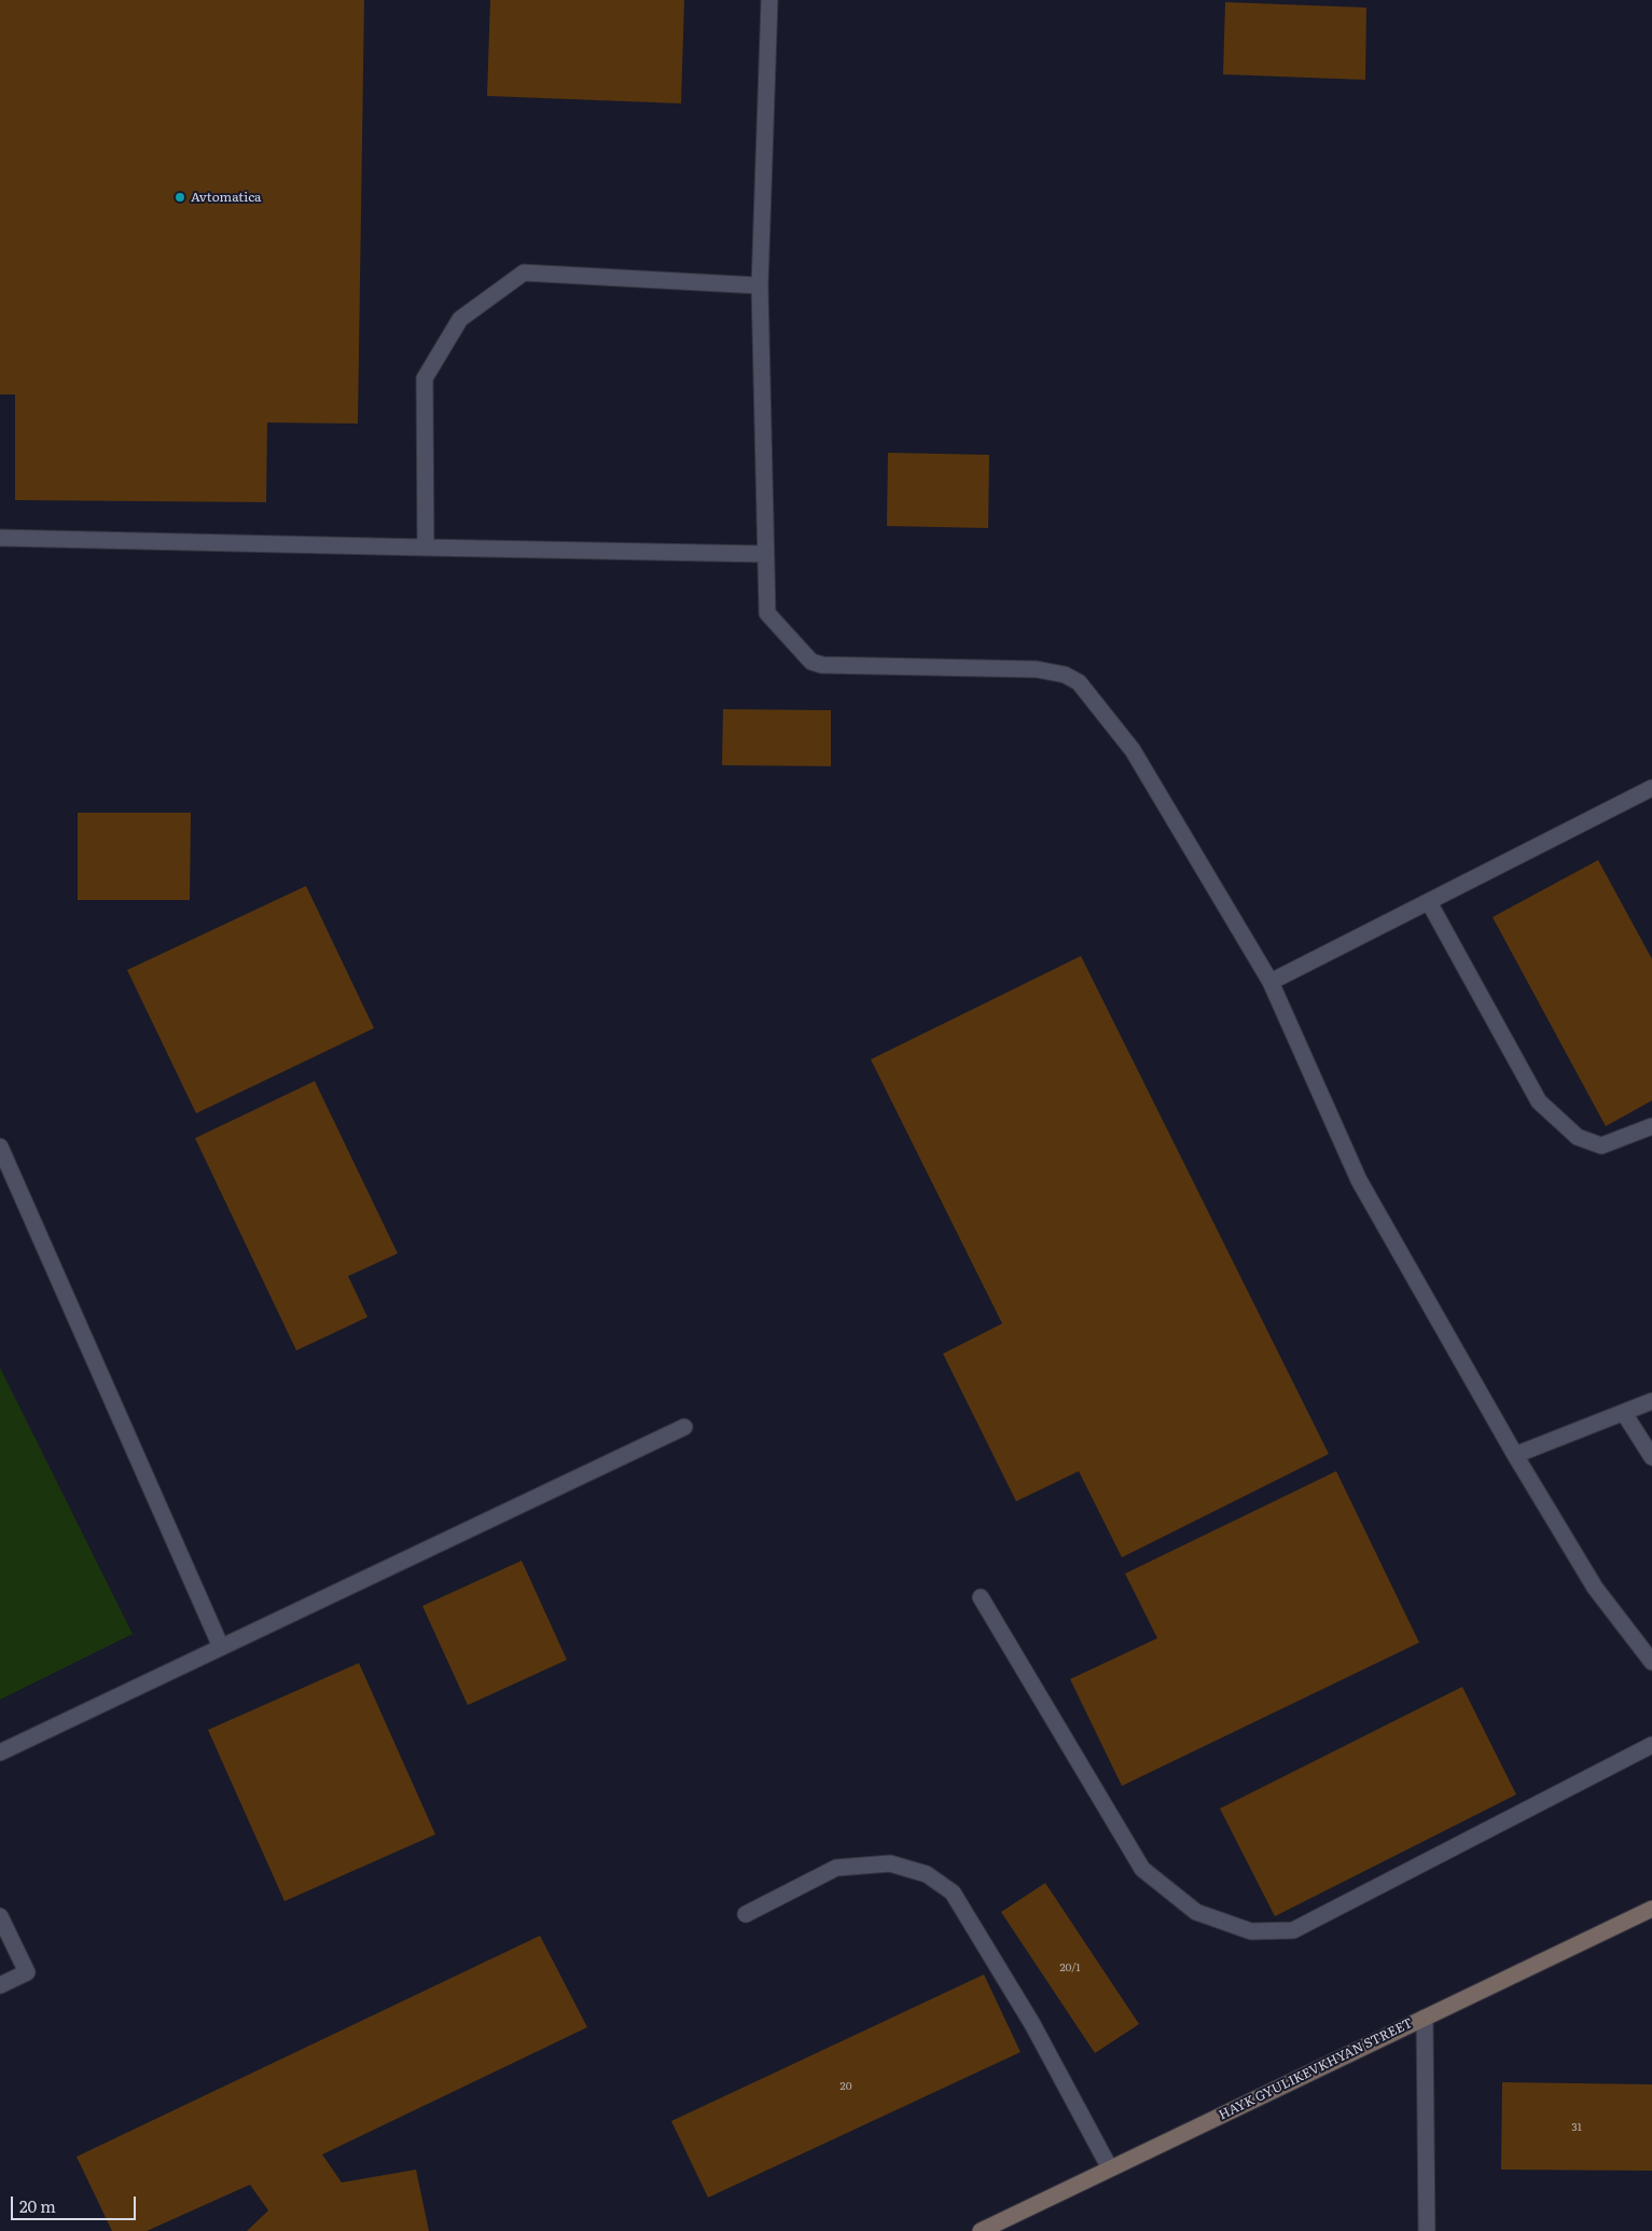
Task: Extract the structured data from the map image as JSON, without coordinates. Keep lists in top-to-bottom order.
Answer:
{
  "streets": {
    "street": ["HAYK GYULIKEVKHYAN STREET"]
  },
  "places": ["Avtomatica"],
  "house_numbers": ["20/1", "20", "31"],
  "scale_bar": "20 m"
}
